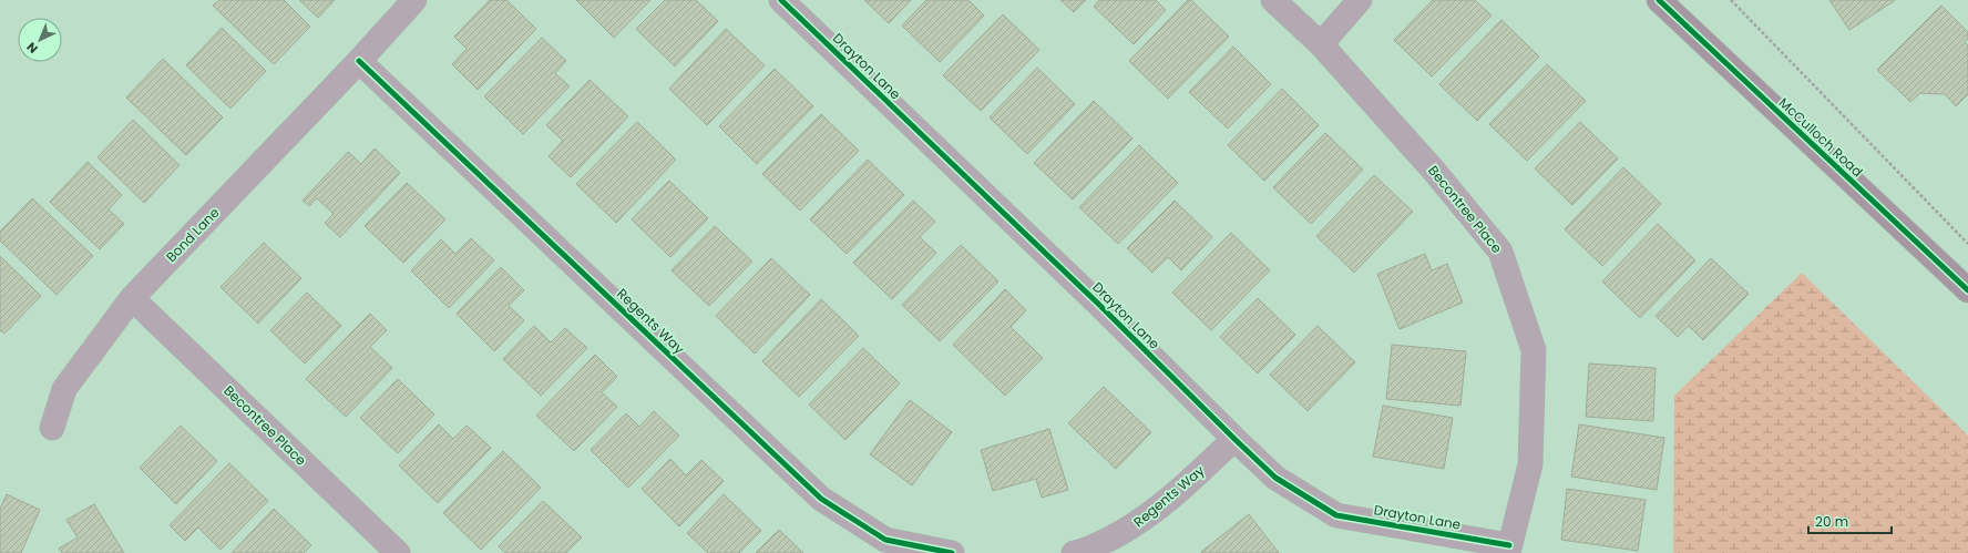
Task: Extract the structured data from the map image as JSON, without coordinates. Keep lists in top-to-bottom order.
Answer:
{
  "streets": {
    "main road": ["McCulloch Road"],
    "street": [
      "Drayton Lane",
      "Becontree Place",
      "Bond Lane",
      "Regents Way"
    ]
  },
  "crossings": [
    ["Drayton Lane", "Becontree Place"],
    ["Drayton Lane", "Regents Way"],
    ["Becontree Place", "Bond Lane"],
    ["Bond Lane", "Regents Way"]
  ],
  "scale_bar": "20 m",
  "north": "bottom left"
}
